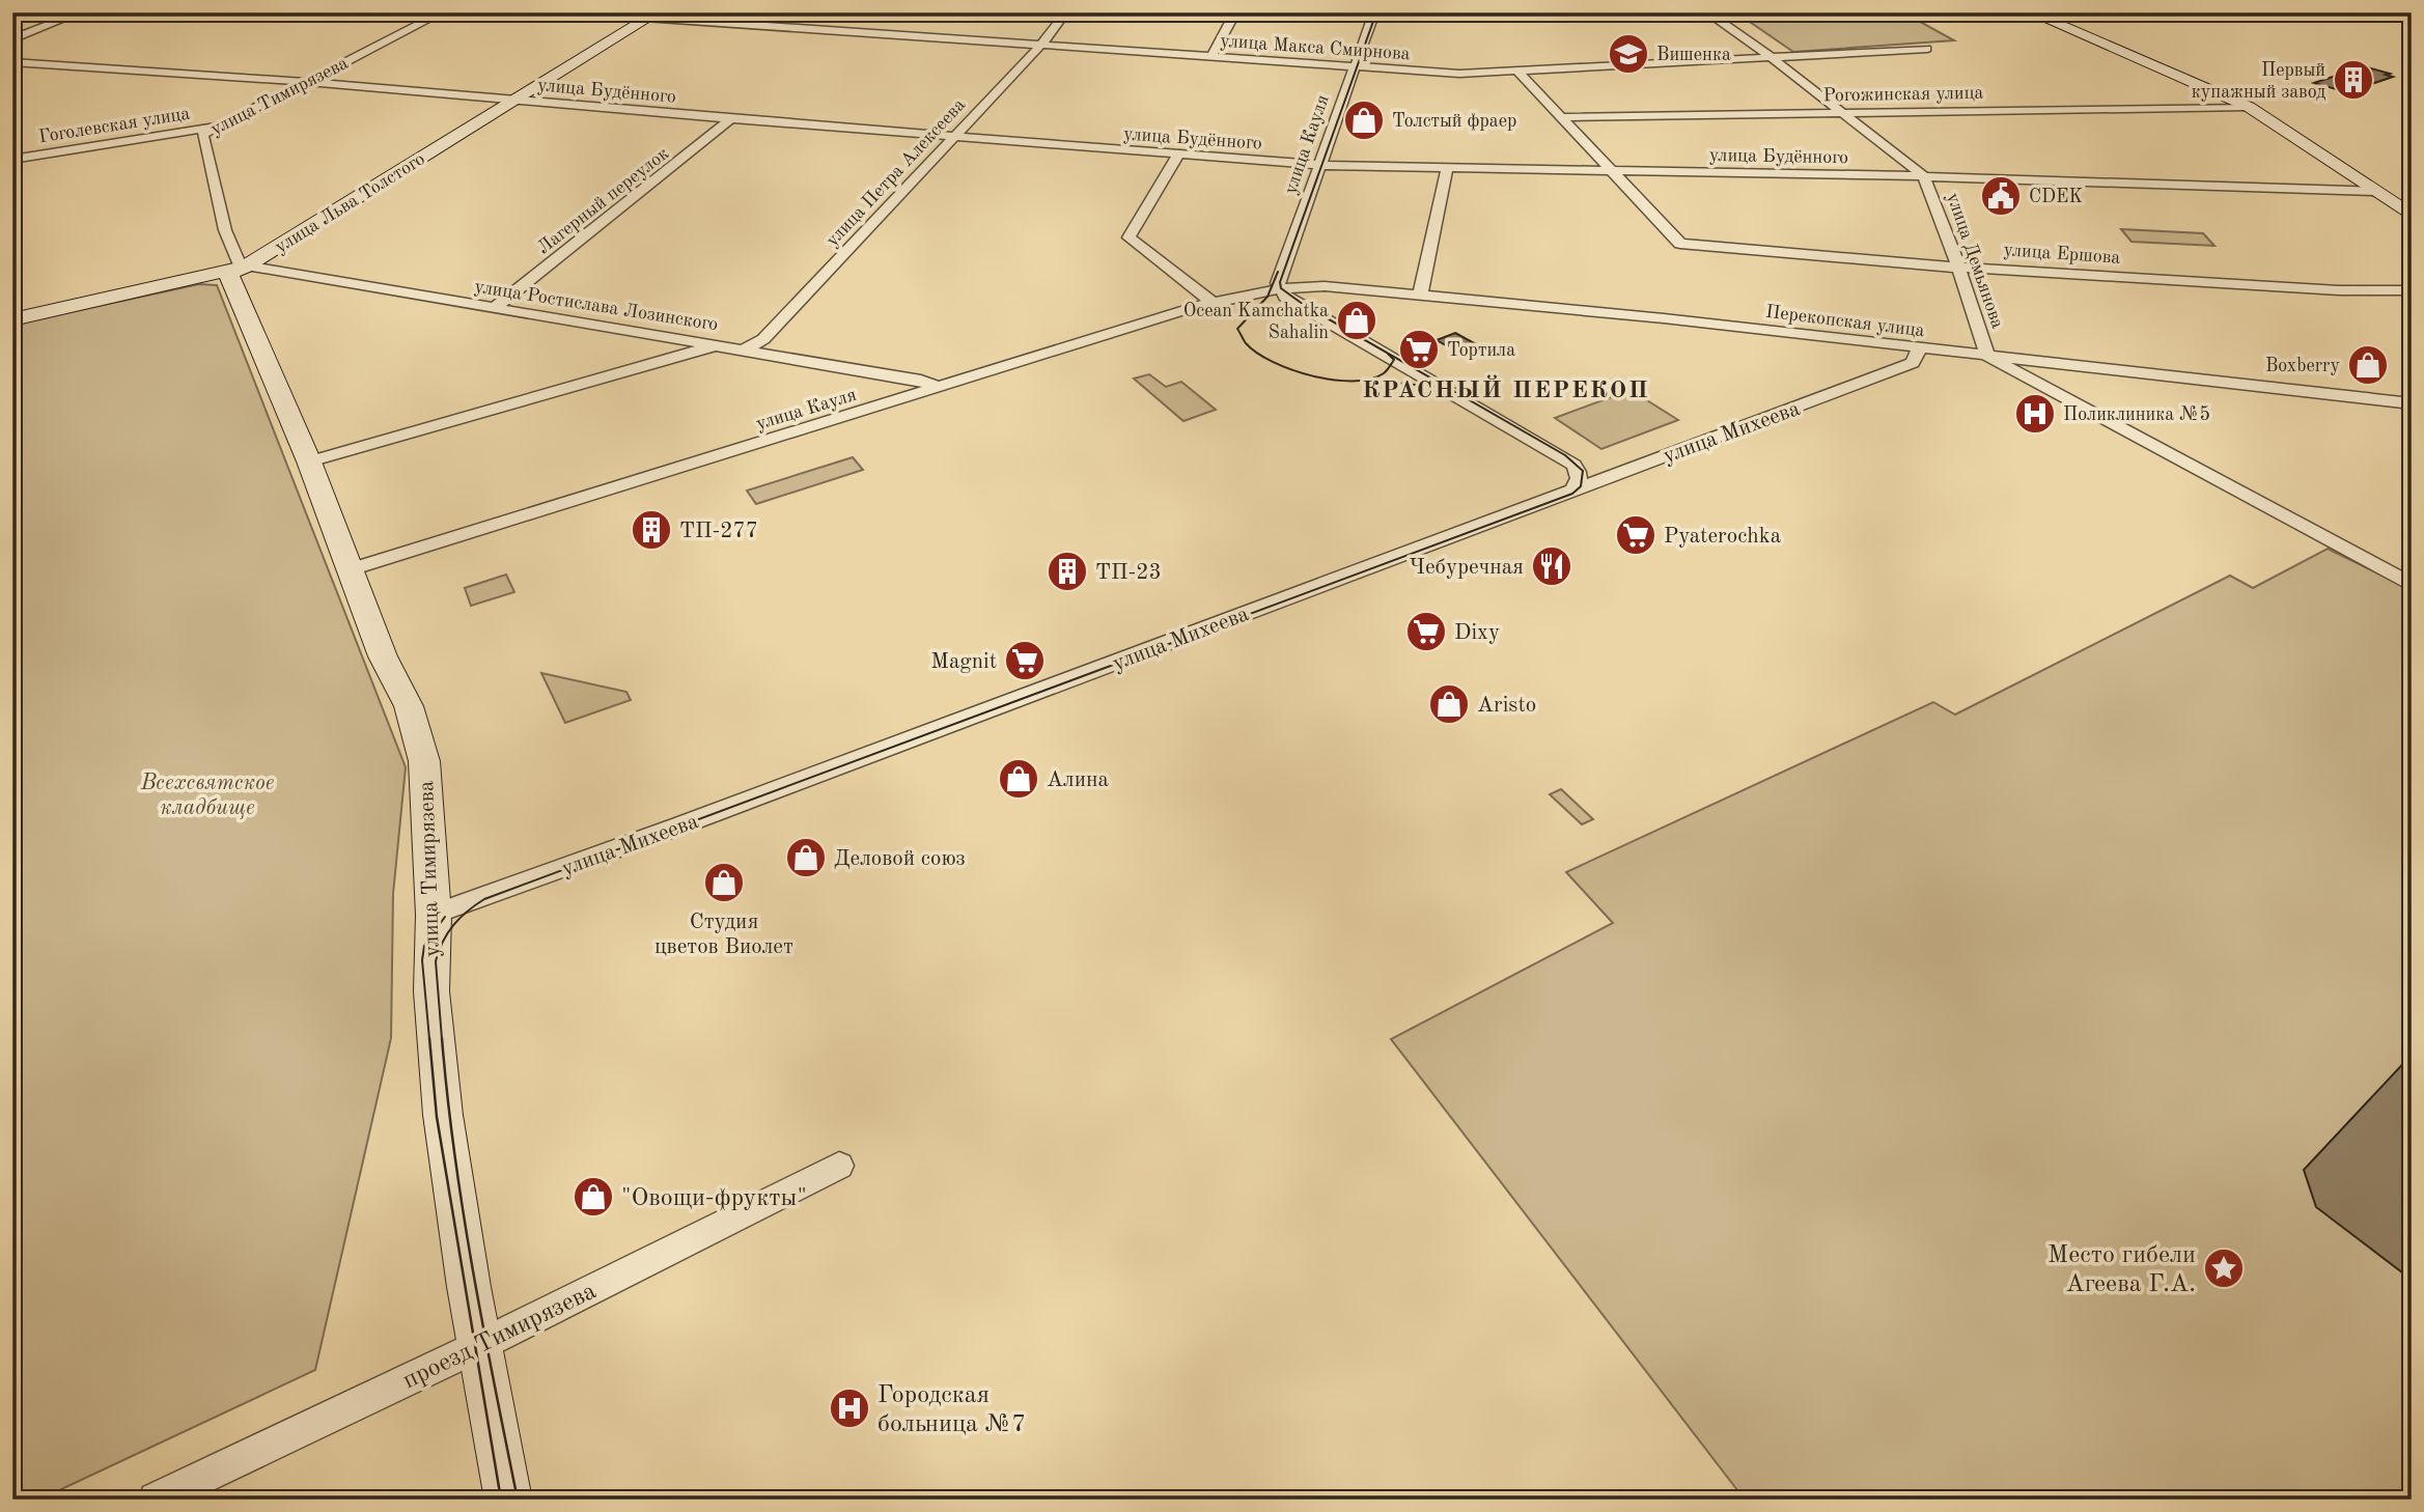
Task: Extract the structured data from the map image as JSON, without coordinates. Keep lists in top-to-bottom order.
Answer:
{
  "streets": {
    "street": [
      "улица Макса Смирнова",
      "улица Будённого",
      "Рогожинская улица",
      "улица Тимирязева",
      "Гоголевская улица",
      "улица Кауля",
      "улица Петра Алексеева",
      "Лагерный переулок",
      "улица Льва Толстого",
      "улица Ершова",
      "улица Демьянова",
      "улица Ростислава Лозинского",
      "Перекопская улица",
      "улица Михеева",
      "проезд Тимирязева"
    ]
  },
  "crossings": [
    ["улица Макса Смирнова", "улица Кауля"],
    ["улица Макса Смирнова", "улица Петра Алексеева"],
    ["улица Макса Смирнова", "улица Льва Толстого"],
    ["улица Макса Смирнова", "улица Ершова"],
    ["улица Макса Смирнова", "улица Демьянова"],
    ["улица Будённого", "улица Тимирязева"],
    ["улица Будённого", "улица Кауля"],
    ["улица Будённого", "улица Петра Алексеева"],
    ["улица Будённого", "Лагерный переулок"],
    ["улица Будённого", "улица Льва Толстого"],
    ["улица Будённого", "улица Ершова"],
    ["улица Будённого", "улица Демьянова"],
    ["Рогожинская улица", "улица Ершова"],
    ["Рогожинская улица", "улица Демьянова"],
    ["улица Тимирязева", "Гоголевская улица"],
    ["улица Тимирязева", "улица Кауля"],
    ["улица Тимирязева", "улица Льва Толстого"],
    ["улица Тимирязева", "улица Ростислава Лозинского"],
    ["улица Тимирязева", "улица Михеева"],
    ["улица Тимирязева", "проезд Тимирязева"],
    ["улица Кауля", "улица Ростислава Лозинского"],
    ["улица Кауля", "Перекопская улица"],
    ["улица Петра Алексеева", "улица Ростислава Лозинского"],
    ["Лагерный переулок", "улица Ростислава Лозинского"],
    ["улица Льва Толстого", "улица Ростислава Лозинского"],
    ["улица Ершова", "улица Демьянова"],
    ["улица Демьянова", "Перекопская улица"],
    ["Перекопская улица", "улица Михеева"]
  ],
  "districts": ["КРАСНЫЙ ПЕРЕКОП"],
  "parks": ["Всехсвятское кладбище"],
  "places": {
    "school or university": ["Вишенка"],
    "building": ["Первый купажный завод", "ТП-277", "ТП-23"],
    "shop": [
      "Толстый фраер",
      "Ocean Kamchatka Sahalin",
      "Boxberry",
      "Aristo",
      "Алина",
      "Деловой союз",
      "Студия цветов Виолет",
      "\"Овощи-фрукты\""
    ],
    "public building": ["CDEK"],
    "supermarket": [
      "Тортила",
      "Pyaterochka",
      "Dixy",
      "Magnit"
    ],
    "hospital": ["Поликлиника №5", "Городская больница №7"],
    "restaurant": ["Чебуречная"],
    "place": ["Место гибели Агеева Г.А."]
  }
}
